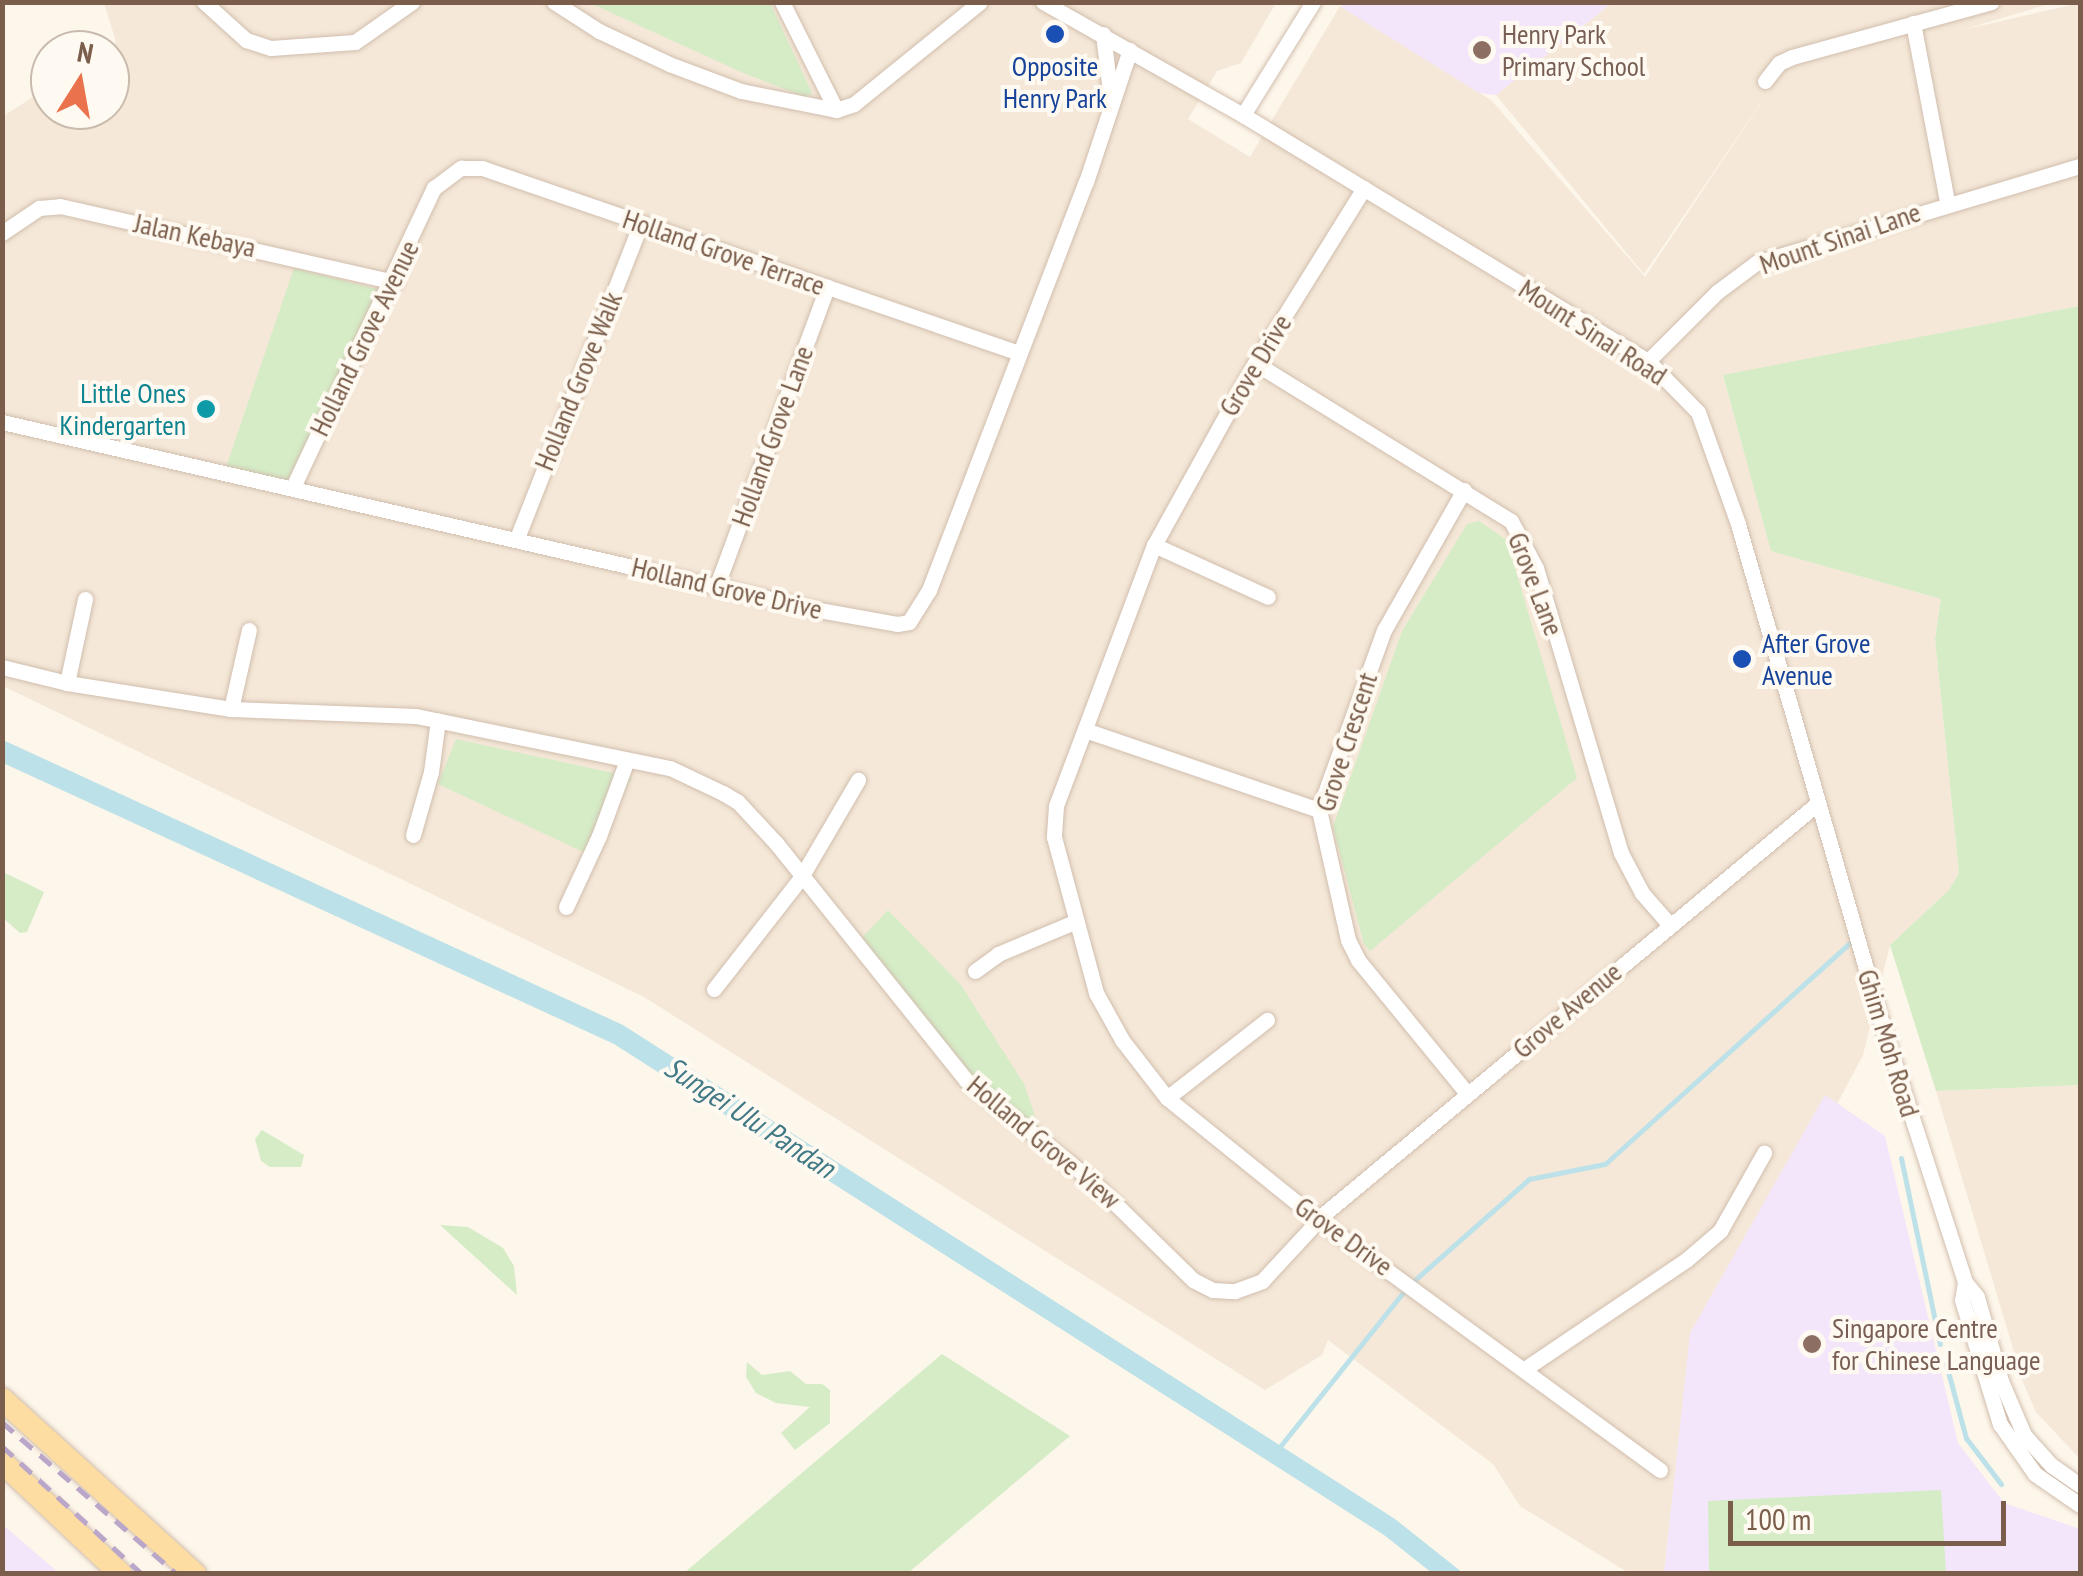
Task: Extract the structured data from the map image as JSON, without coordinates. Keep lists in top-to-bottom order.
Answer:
{
  "streets": {
    "street": [
      "Jalan Kebaya",
      "Mount Sinai Lane",
      "Holland Grove Terrace",
      "Mount Sinai Road",
      "Holland Grove Avenue",
      "Grove Drive",
      "Holland Grove Walk",
      "Holland Grove Lane",
      "Grove Lane",
      "Holland Grove Drive",
      "Grove Crescent",
      "Grove Avenue",
      "Ghim Moh Road",
      "Holland Grove View"
    ]
  },
  "crossings": [
    ["Jalan Kebaya", "Holland Grove Avenue"],
    ["Mount Sinai Lane", "Mount Sinai Road"],
    ["Holland Grove Terrace", "Holland Grove Avenue"],
    ["Holland Grove Terrace", "Holland Grove Walk"],
    ["Holland Grove Terrace", "Holland Grove Lane"],
    ["Holland Grove Terrace", "Holland Grove Drive"],
    ["Mount Sinai Road", "Grove Drive"],
    ["Mount Sinai Road", "Holland Grove Drive"],
    ["Mount Sinai Road", "Grove Avenue"],
    ["Mount Sinai Road", "Ghim Moh Road"],
    ["Holland Grove Avenue", "Holland Grove Drive"],
    ["Grove Drive", "Grove Lane"],
    ["Grove Drive", "Grove Avenue"],
    ["Grove Drive", "Holland Grove View"],
    ["Holland Grove Walk", "Holland Grove Drive"],
    ["Holland Grove Lane", "Holland Grove Drive"],
    ["Grove Lane", "Grove Crescent"],
    ["Grove Lane", "Grove Avenue"],
    ["Grove Crescent", "Grove Avenue"],
    ["Grove Avenue", "Ghim Moh Road"],
    ["Grove Avenue", "Holland Grove View"]
  ],
  "water": ["Sungei Ulu Pandan"],
  "places": [
    "Opposite Henry Park",
    "Henry Park Primary School",
    "Little Ones Kindergarten",
    "After Grove Avenue",
    "Singapore Centre for Chinese Language"
  ],
  "scale_bar": "100 m",
  "north": "top"
}
